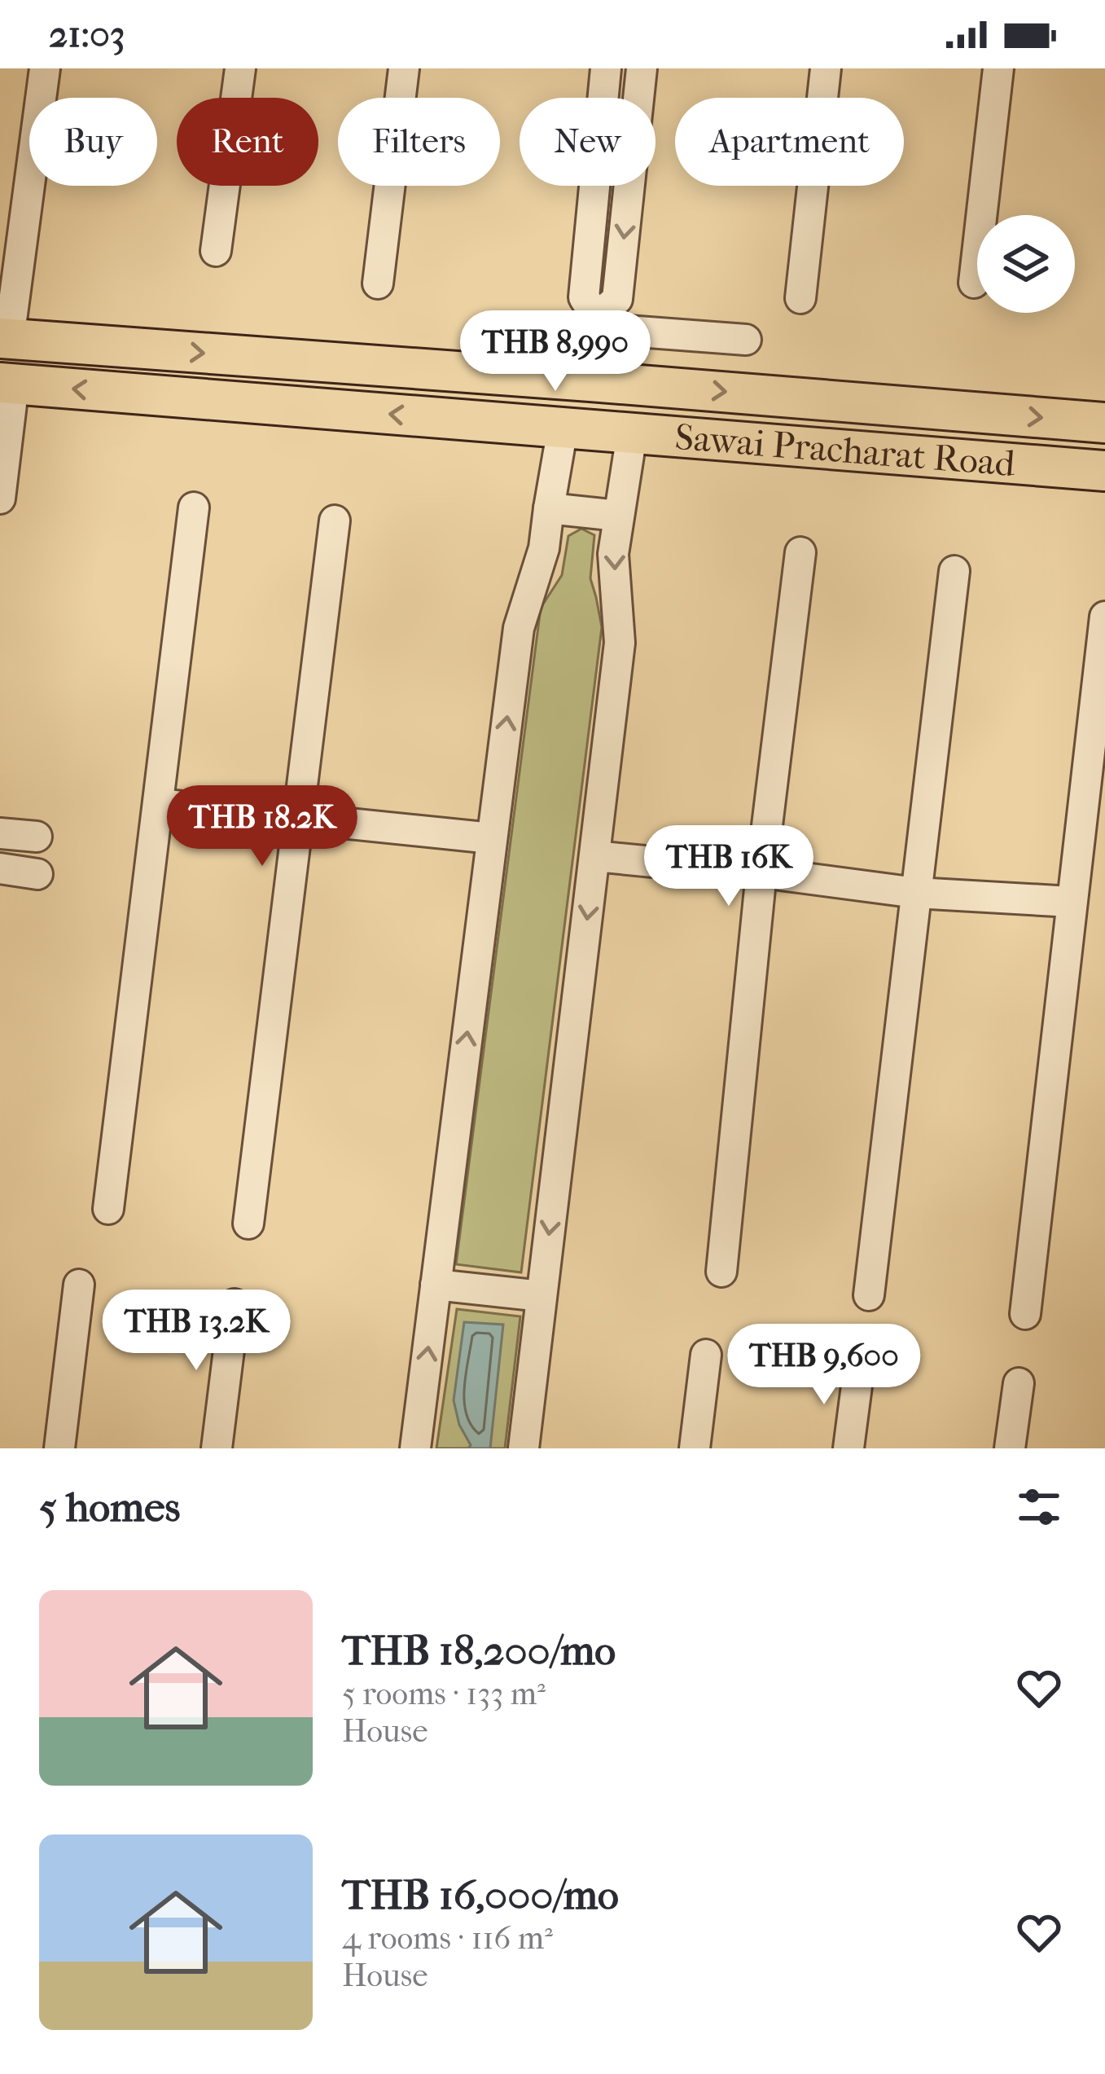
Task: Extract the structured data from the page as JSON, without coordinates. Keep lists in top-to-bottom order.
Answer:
{
  "streets": {
    "main road": ["Sawai Pracharat Road"]
  },
  "page": {
    "status": "21:03",
    "chip": [
      "Buy",
      "Rent",
      "Filters",
      "New",
      "Apartment"
    ],
    "price": [
      "THB 8,990",
      "THB 18.2K",
      "THB 16K",
      "THB 13.2K",
      "THB 9,600"
    ],
    "heading": "5 homes",
    "list": [
      {
        "name": "THB 18,200/mo",
        "note": "5 rooms · 133 m² · House"
      },
      {
        "name": "THB 16,000/mo",
        "note": "4 rooms · 116 m² · House"
      }
    ]
  }
}
